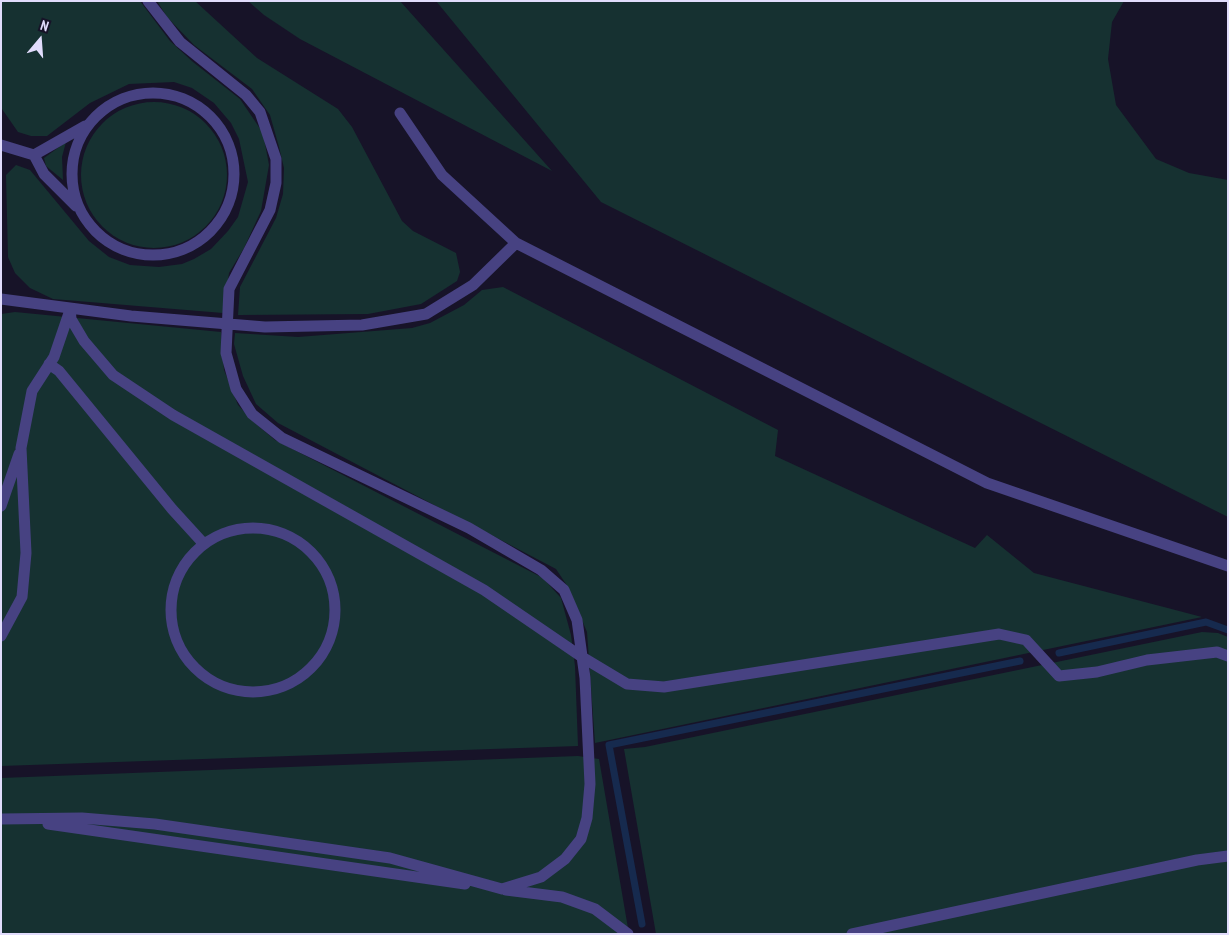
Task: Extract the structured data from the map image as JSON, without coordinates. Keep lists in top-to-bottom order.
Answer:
{
  "north": "top"
}
